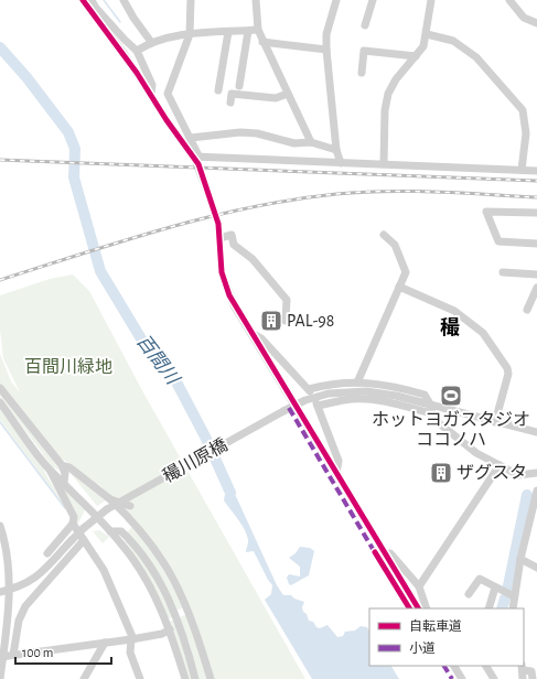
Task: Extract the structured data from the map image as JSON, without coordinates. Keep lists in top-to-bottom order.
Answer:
{
  "streets": {
    "street": ["穝川原橋"]
  },
  "districts": ["穝"],
  "water": ["百間川"],
  "parks": ["百間川緑地"],
  "places": {
    "building": ["PAL-98", "ザグスタ"],
    "sports": ["ホットヨガスタジオ ココノハ"]
  },
  "legend": ["自転車道", "小道"],
  "scale_bar": "100 m"
}
